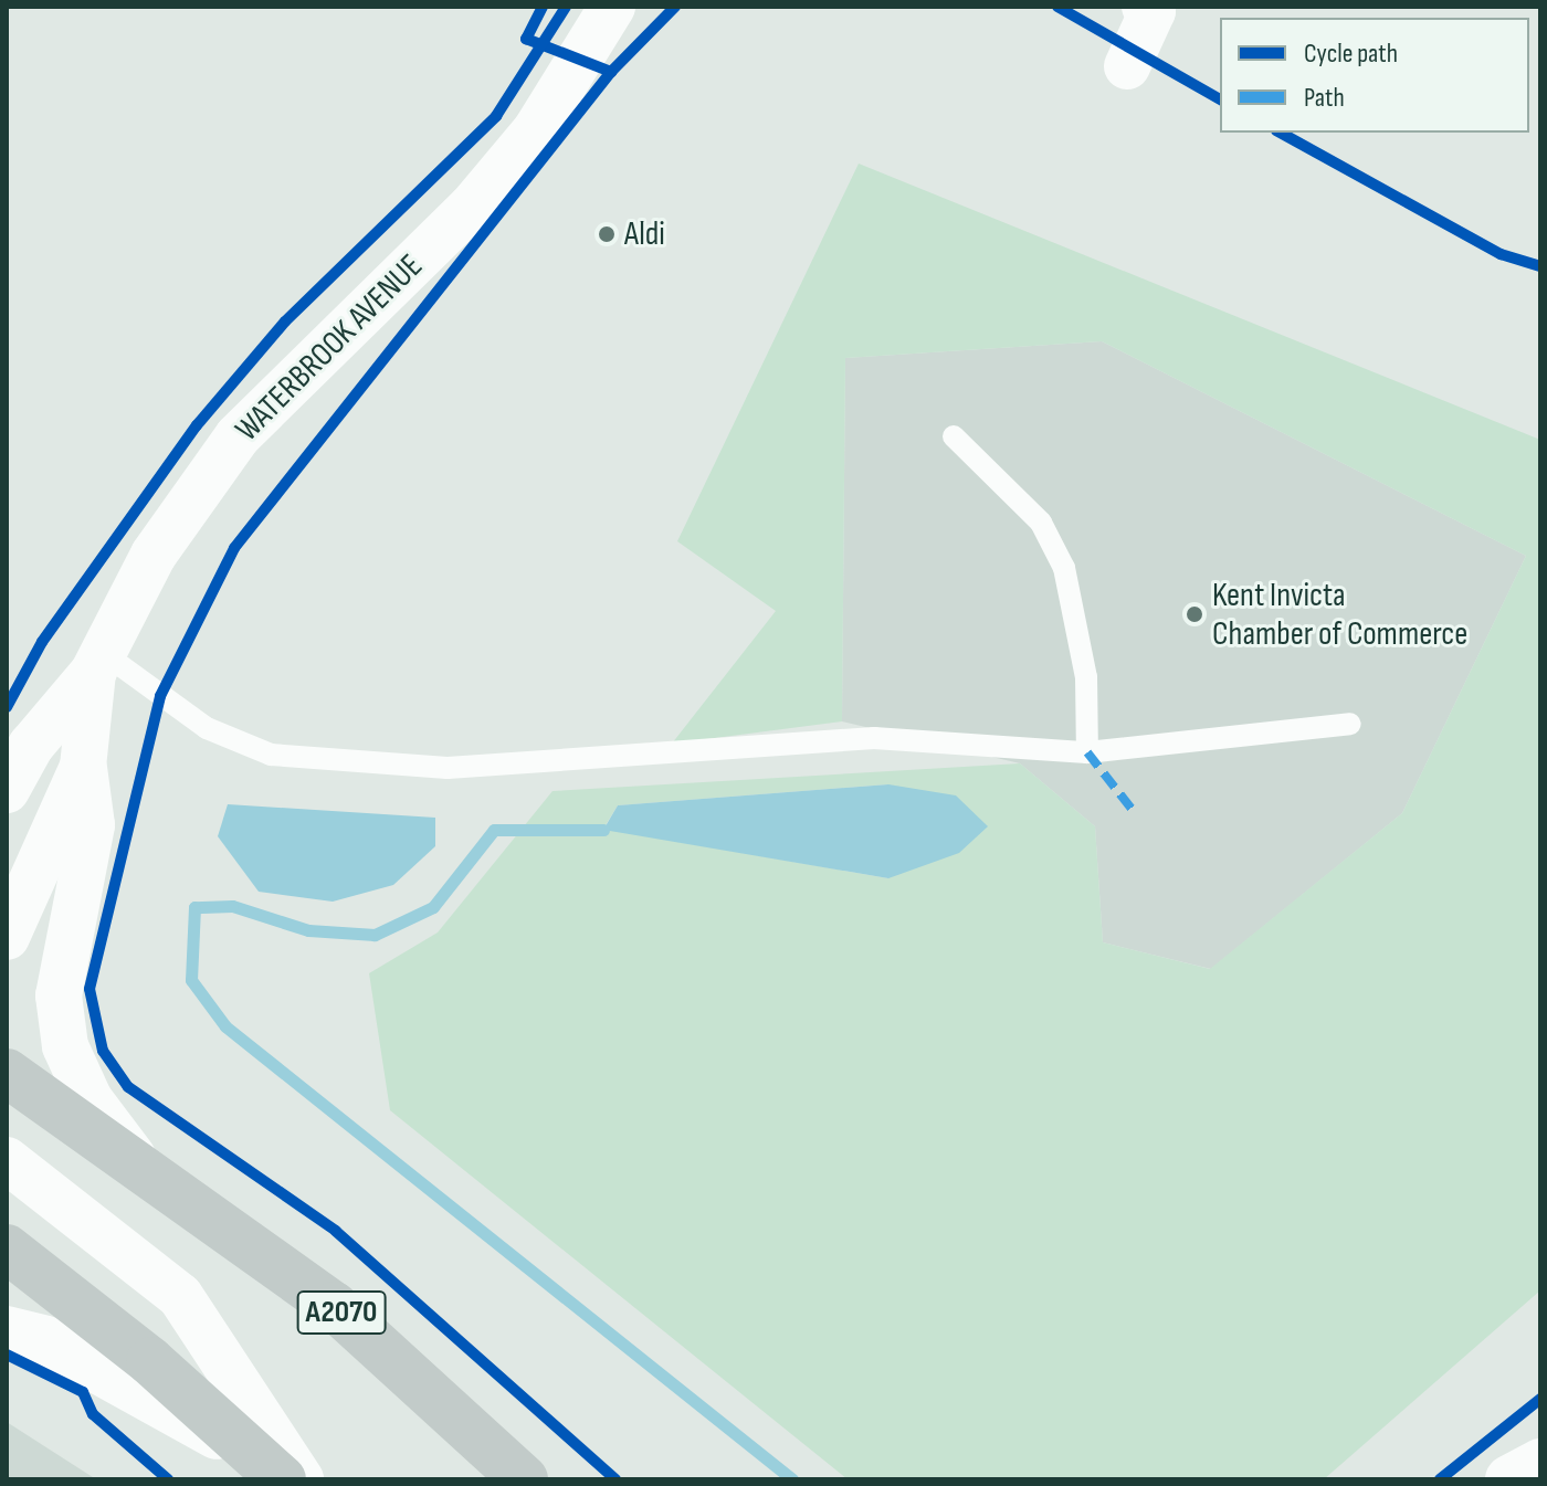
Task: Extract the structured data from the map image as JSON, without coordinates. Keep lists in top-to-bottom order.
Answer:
{
  "streets": {
    "highway": ["A2070"],
    "street": ["WATERBROOK AVENUE"]
  },
  "crossings": [
    ["WATERBROOK AVENUE", "A2070"]
  ],
  "places": ["Aldi", "Kent Invicta Chamber of Commerce"],
  "legend": ["Cycle path", "Path"]
}
